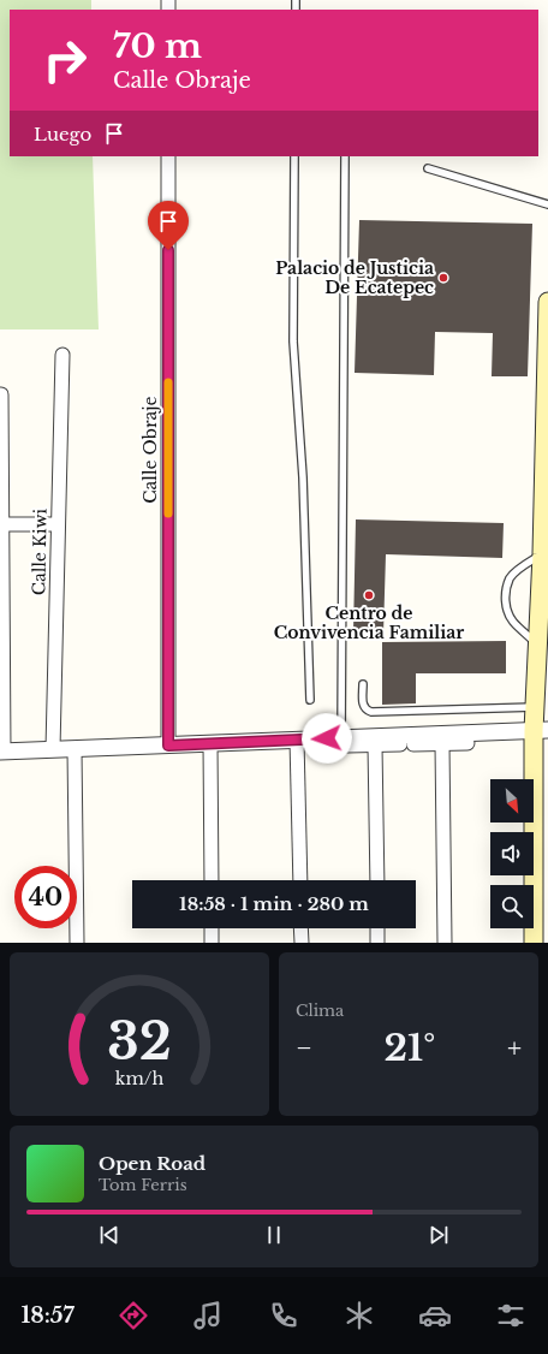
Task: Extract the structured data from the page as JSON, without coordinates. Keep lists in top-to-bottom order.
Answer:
{
  "streets": {
    "street": ["Calle Obraje", "Calle Kiwi"]
  },
  "places": ["Palacio de Justicia De Ecatepec", "Centro de Convivencia Familiar"],
  "north": "bottom right",
  "page": {
    "turn": ["70 m", "Calle Obraje"],
    "then": "Luego",
    "limit": "40",
    "trip": "18:58 · 1 min · 280 m",
    "tile": "Clima",
    "heat": ["−", "21°", "+"],
    "song": ["Open Road", "Tom Ferris"],
    "tabs": "18:57",
    "gauge": ["32", "km/h"]
  }
}
